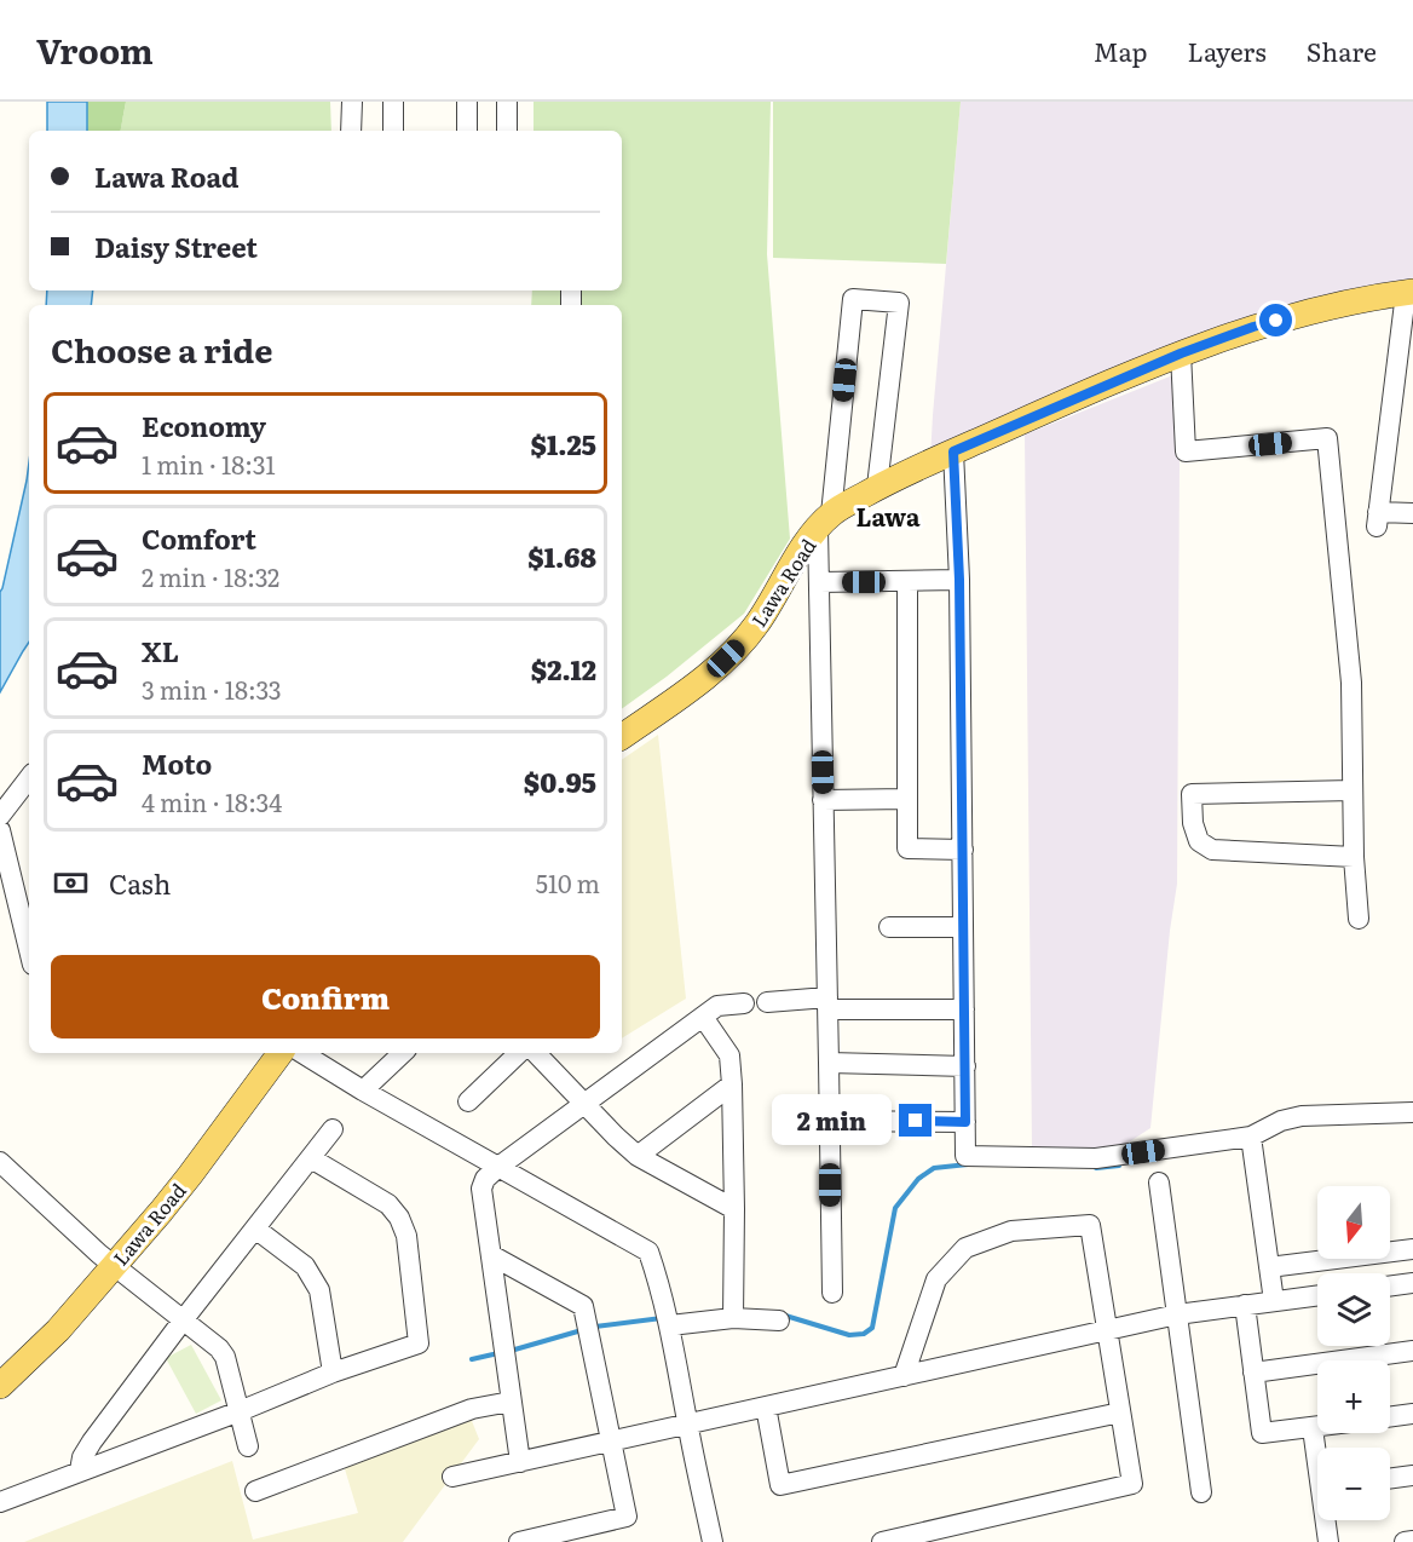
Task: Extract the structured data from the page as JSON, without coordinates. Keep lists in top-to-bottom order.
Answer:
{
  "streets": {
    "main road": ["Lawa Road"]
  },
  "districts": ["Lawa"],
  "north": "bottom",
  "page": {
    "header": "Vroom",
    "nav": ["Map", "Layers", "Share"],
    "banner": ["Lawa Road", "Daisy Street"],
    "heading": "Choose a ride",
    "list": [
      {
        "name": "Economy",
        "note": "1 min · 18:31",
        "value": "$1.25"
      },
      {
        "name": "Comfort",
        "note": "2 min · 18:32",
        "value": "$1.68"
      },
      {
        "name": "XL",
        "note": "3 min · 18:33",
        "value": "$2.12"
      },
      {
        "name": "Moto",
        "note": "4 min · 18:34",
        "value": "$0.95"
      }
    ],
    "pay": ["Cash", "510 m"],
    "buttons": "Confirm",
    "bubble": "2 min",
    "map_buttons": ["+", "−"]
  }
}
